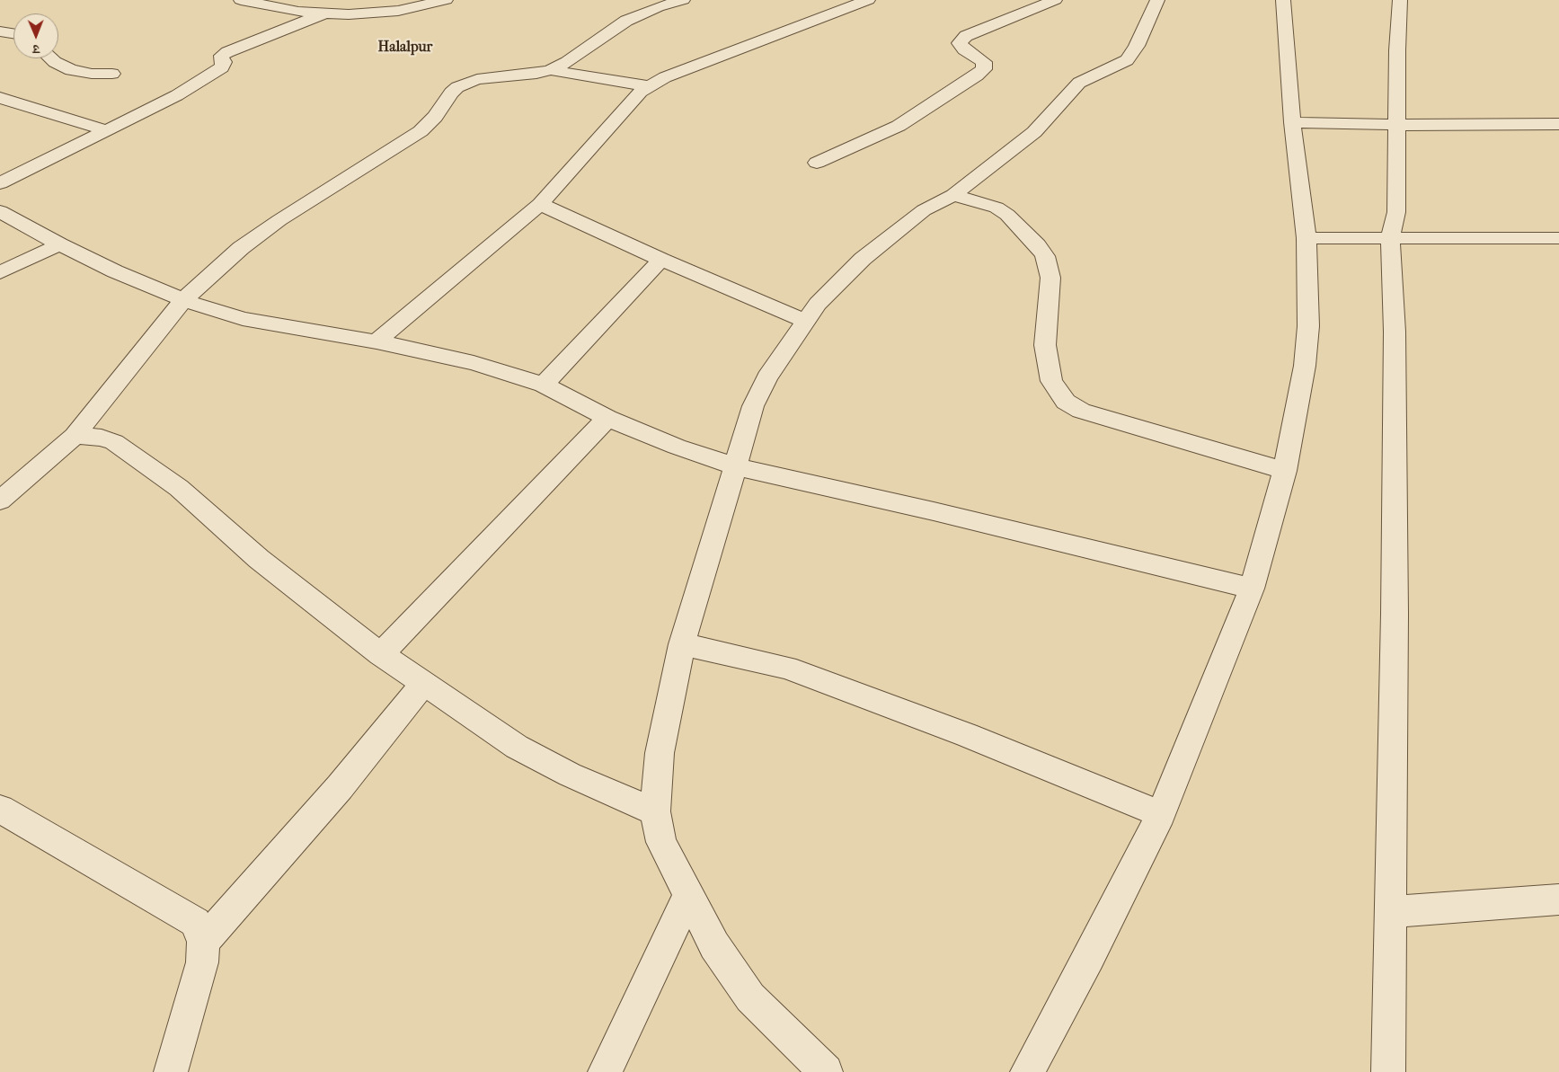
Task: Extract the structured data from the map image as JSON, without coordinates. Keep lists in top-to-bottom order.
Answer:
{
  "districts": ["Halalpur"],
  "north": "bottom"
}
